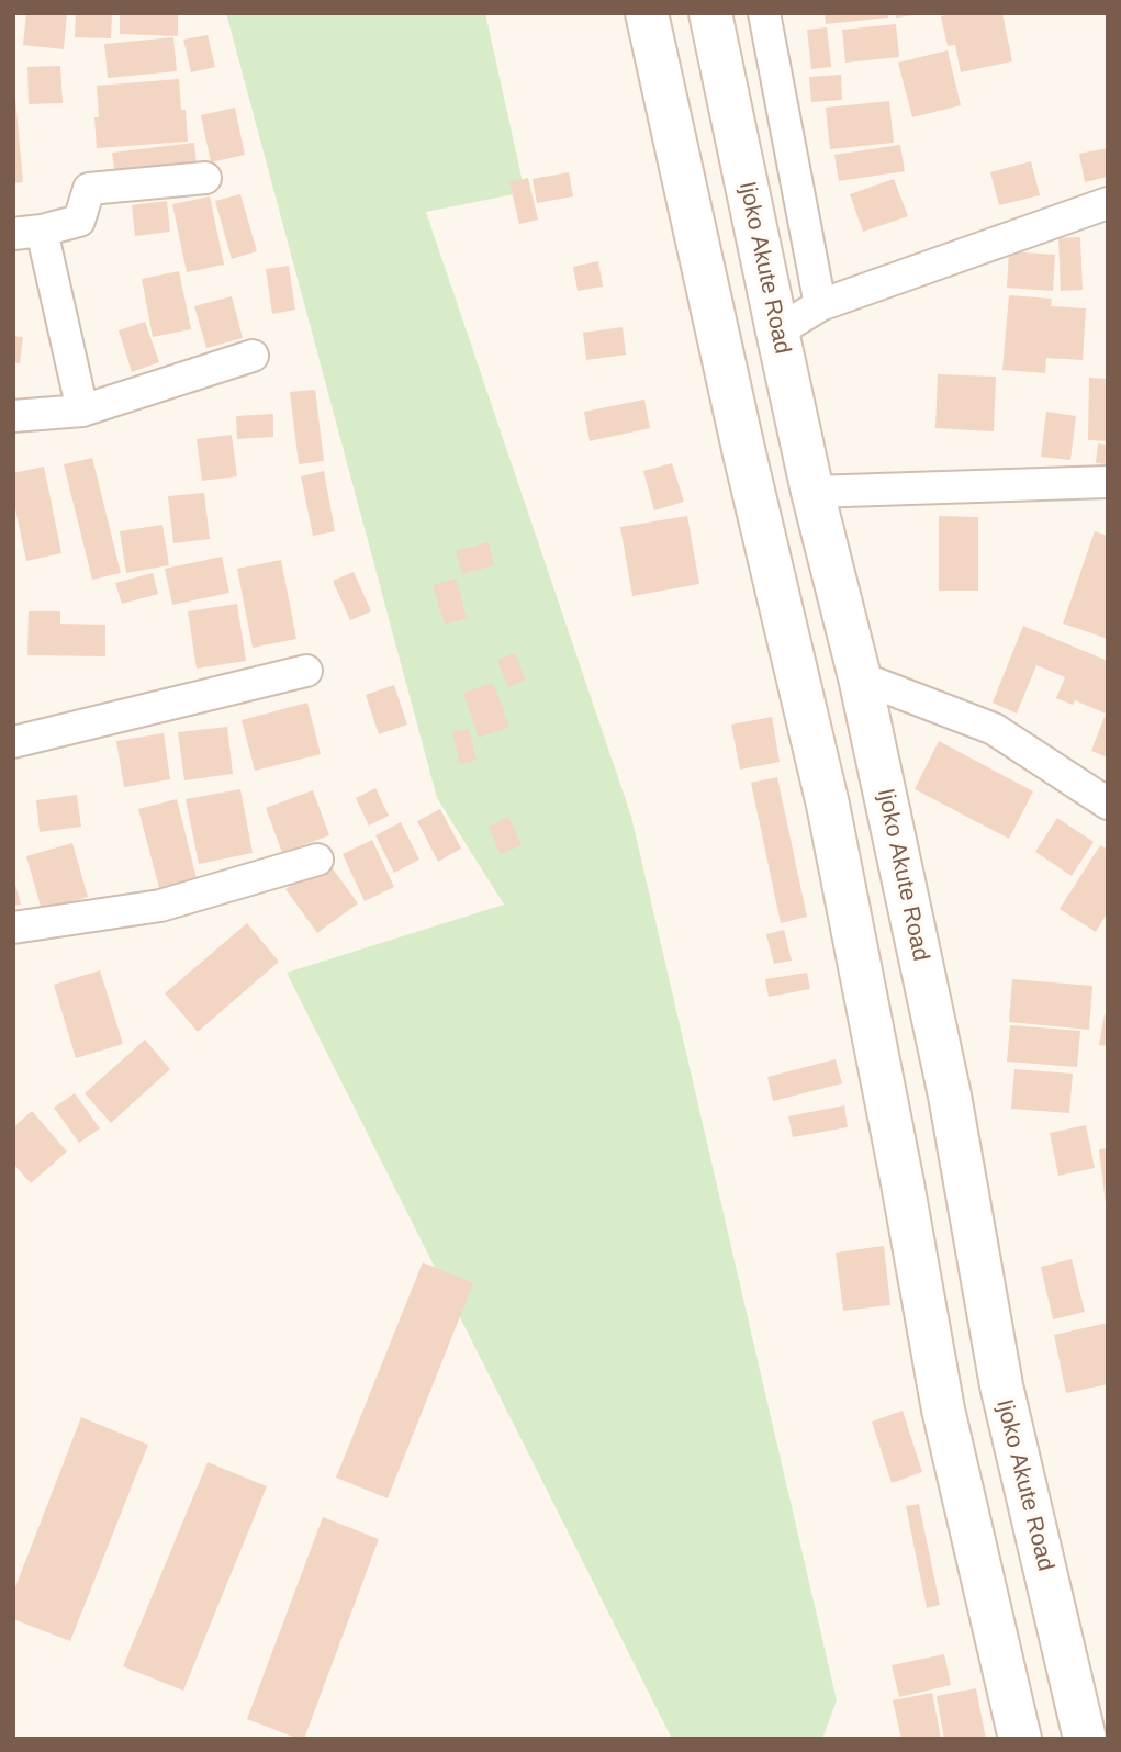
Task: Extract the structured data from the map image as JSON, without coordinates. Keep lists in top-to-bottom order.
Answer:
{
  "streets": {
    "main road": ["Ijoko Akute Road"]
  }
}
